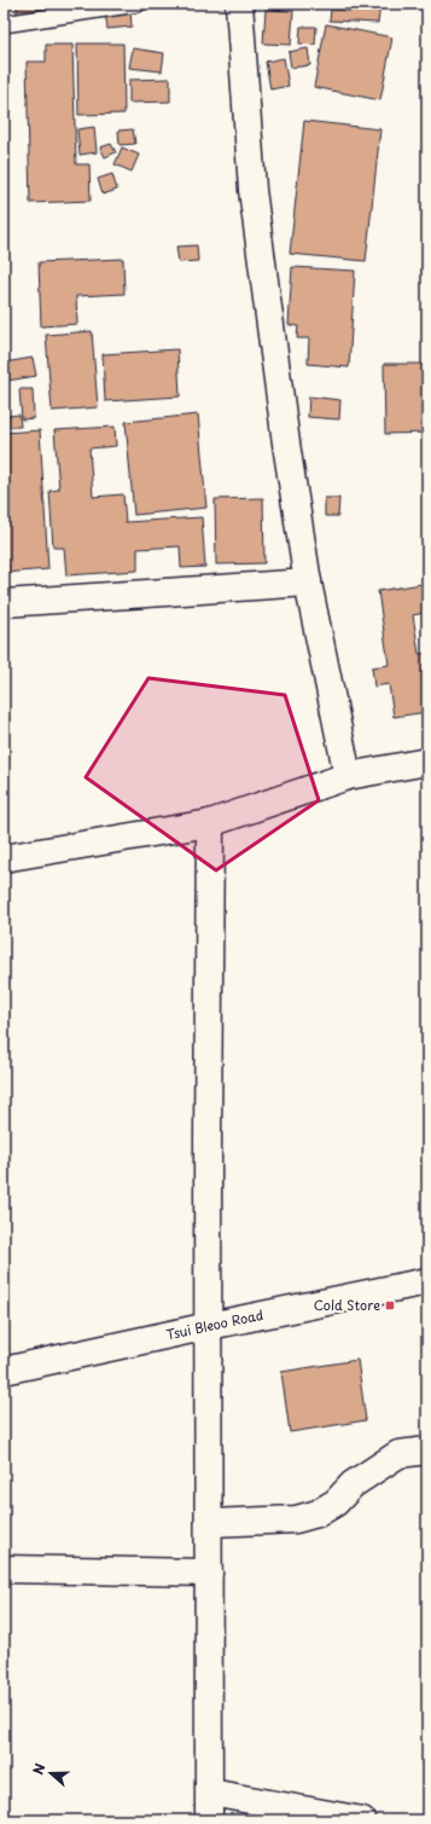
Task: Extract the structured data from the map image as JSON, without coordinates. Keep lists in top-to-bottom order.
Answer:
{
  "streets": {
    "street": ["Tsui Bleoo Road"]
  },
  "places": {
    "transit": ["Cold Store"]
  },
  "north": "left"
}
